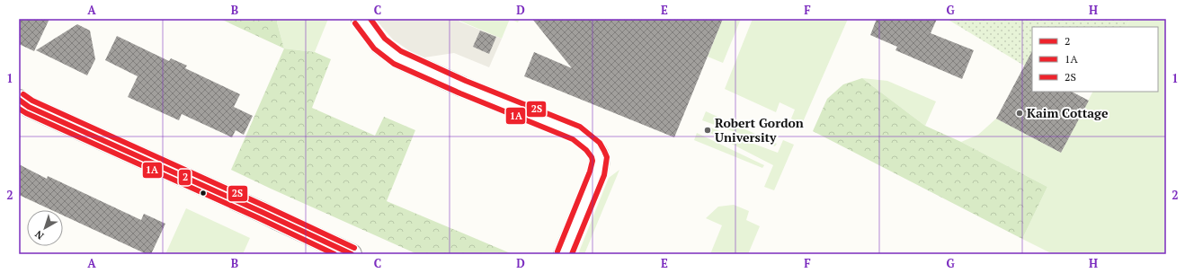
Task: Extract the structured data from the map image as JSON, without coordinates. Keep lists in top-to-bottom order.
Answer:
{
  "places": ["Kaim Cottage", "Robert Gordon University"],
  "lines": ["transit line 2S", "transit line 1A", "transit line 2"],
  "legend": ["2", "1A", "2S"],
  "north": "bottom left",
  "grid": {
    "columns": [
      "A",
      "B",
      "C",
      "D",
      "E",
      "F",
      "G",
      "H"
    ],
    "rows": ["1", "2"]
  }
}
